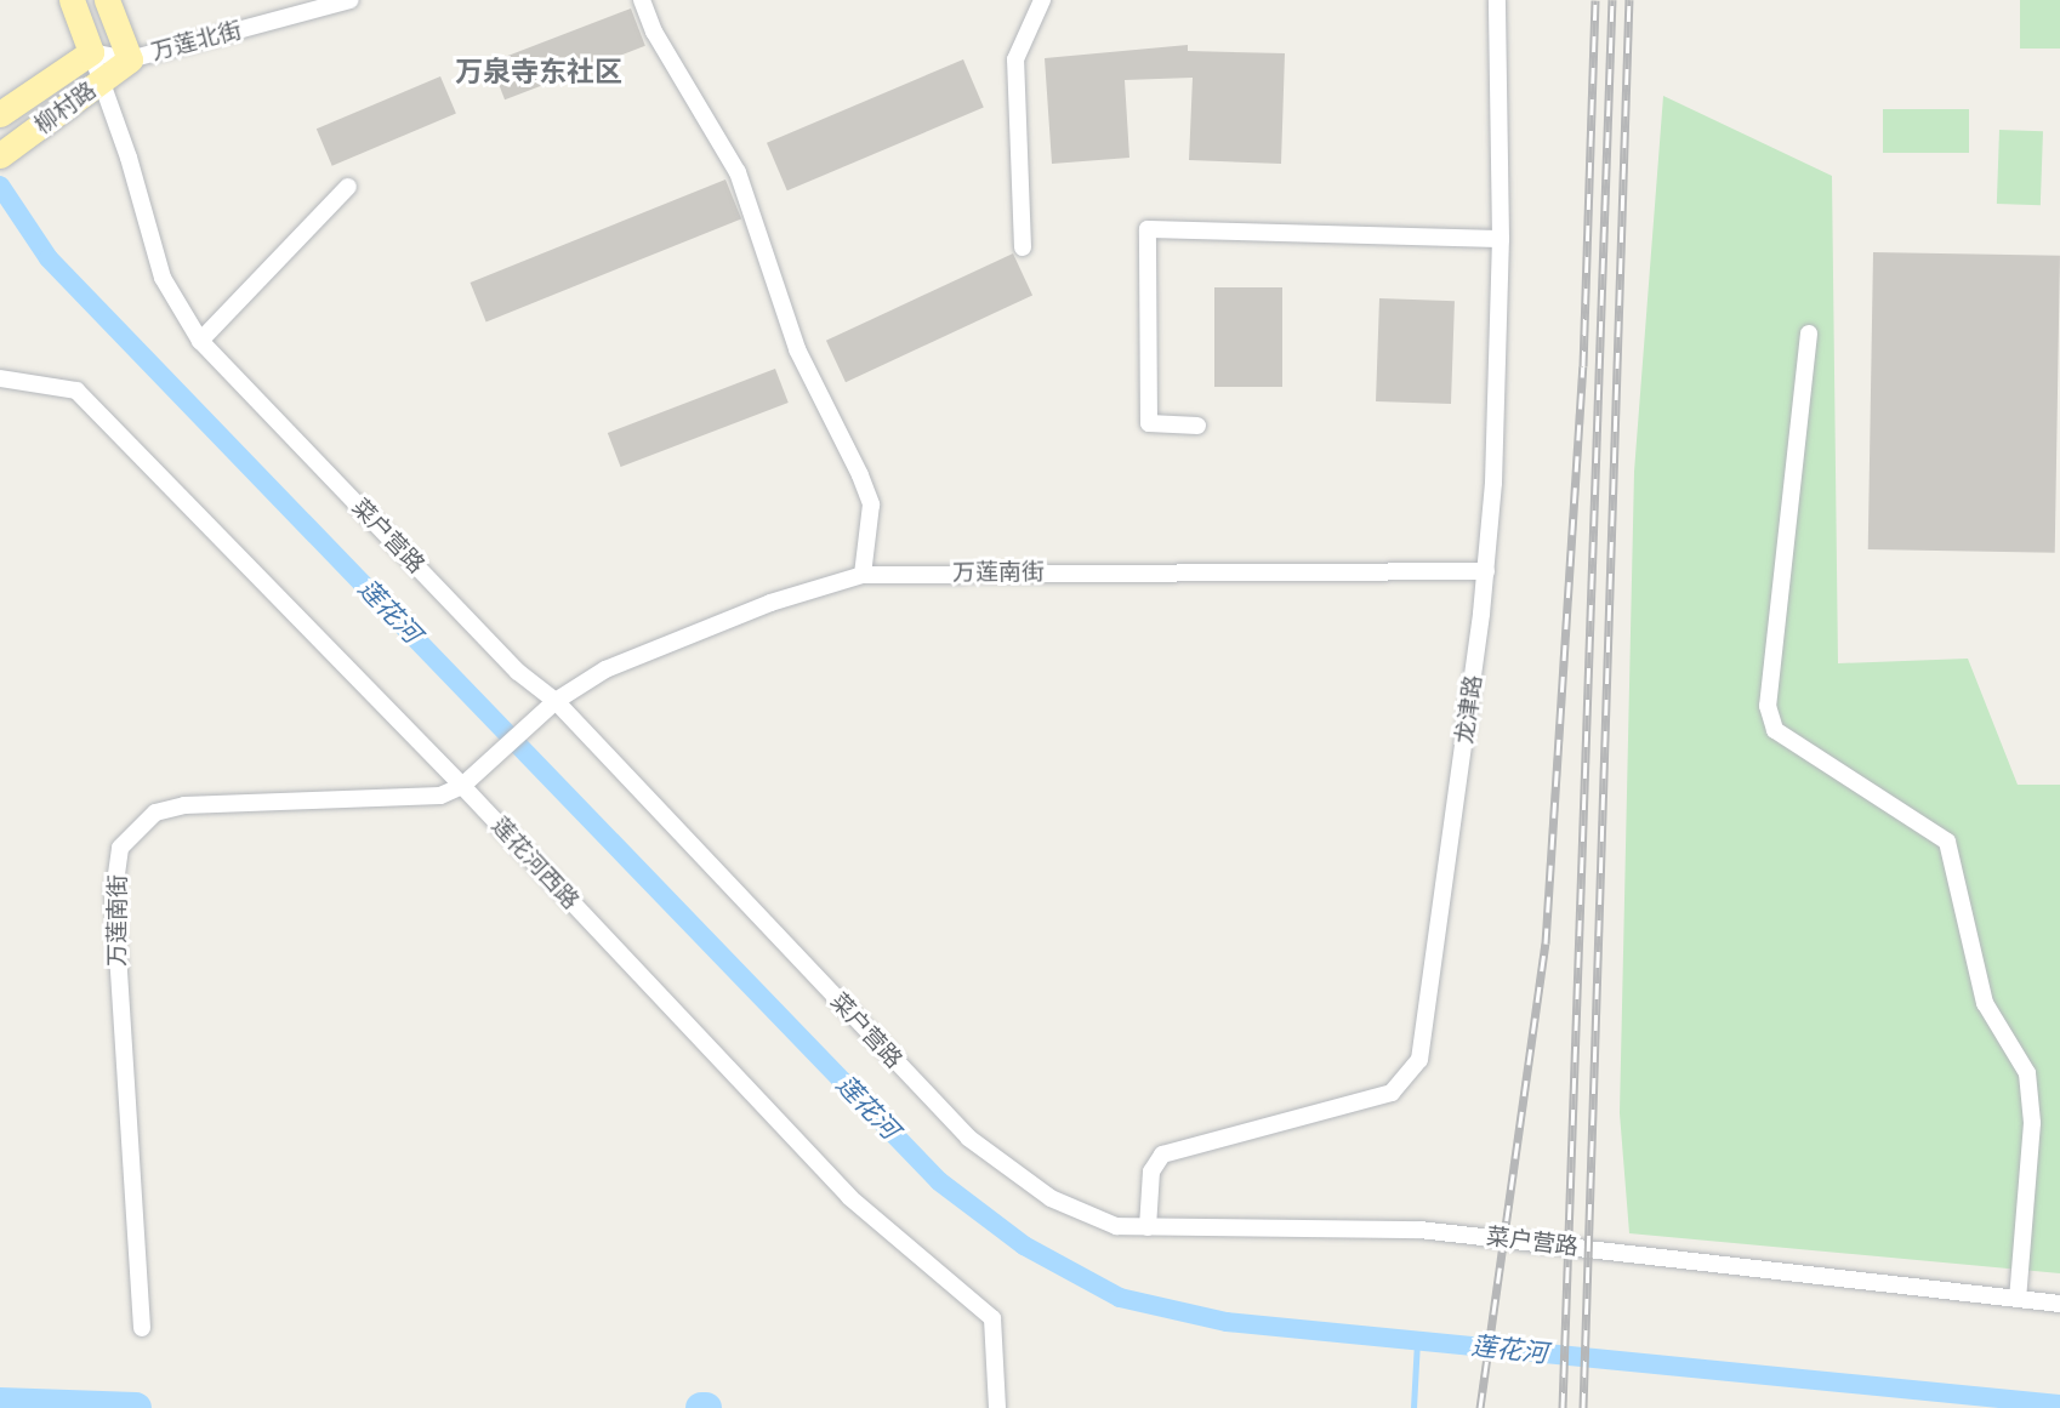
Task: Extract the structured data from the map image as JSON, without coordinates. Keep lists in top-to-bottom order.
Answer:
{
  "streets": {
    "main road": ["柳村路"],
    "street": [
      "万莲北街",
      "菜户营路",
      "万莲南街",
      "龙津路",
      "莲花河西路"
    ]
  },
  "crossings": [
    ["万莲北街", "柳村路"],
    ["万莲北街", "菜户营路"],
    ["柳村路", "菜户营路"],
    ["菜户营路", "万莲南街"],
    ["菜户营路", "龙津路"],
    ["万莲南街", "龙津路"],
    ["万莲南街", "莲花河西路"]
  ],
  "districts": ["万泉寺东社区"],
  "water": ["莲花河"]
}
